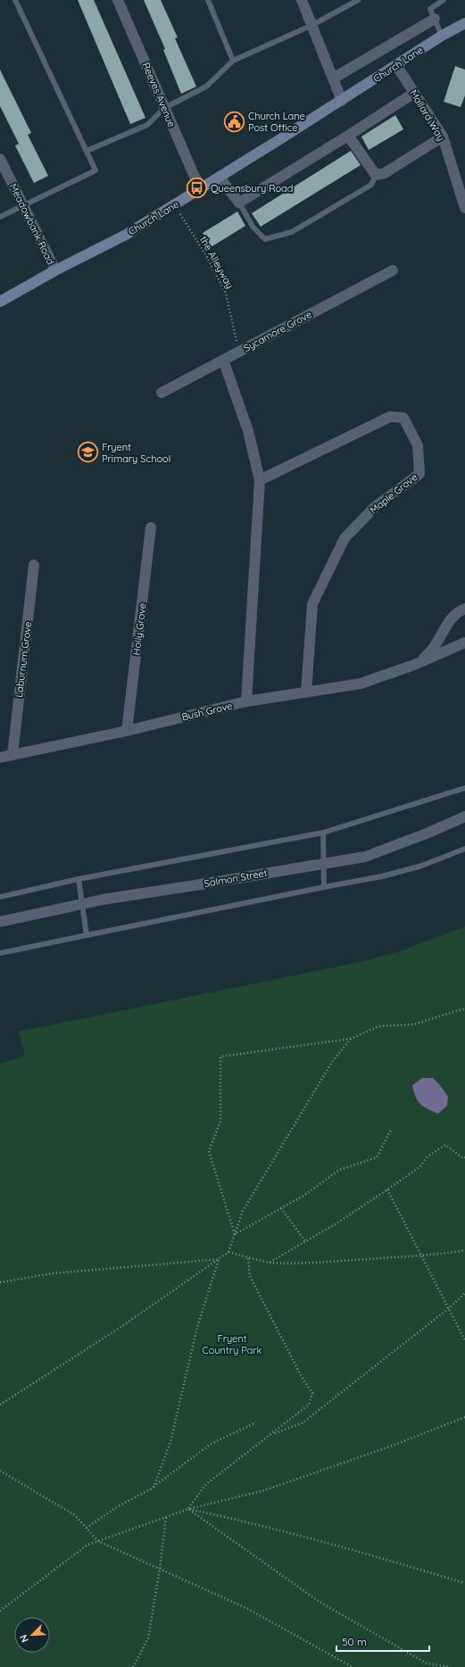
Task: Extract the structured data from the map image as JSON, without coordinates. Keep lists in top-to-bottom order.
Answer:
{
  "streets": {
    "main road": ["Church Lane"],
    "street": [
      "Reeves Avenue",
      "Mallard Way",
      "Meadowbank Road",
      "Sycamore Grove",
      "Maple Grove",
      "Holly Grove",
      "Laburnum Grove",
      "Bush Grove",
      "Salmon Street"
    ],
    "path": ["the Alleyway"]
  },
  "crossings": [
    ["Church Lane", "Reeves Avenue"],
    ["Church Lane", "Mallard Way"],
    ["Church Lane", "Meadowbank Road"],
    ["Church Lane", "the Alleyway"],
    ["the Alleyway", "Sycamore Grove"],
    ["Maple Grove", "Bush Grove"],
    ["Holly Grove", "Bush Grove"],
    ["Laburnum Grove", "Bush Grove"]
  ],
  "parks": ["Fryent Country Park"],
  "places": {
    "public building": ["Church Lane Post Office"],
    "bus stop": ["Queensbury Road"],
    "school or university": ["Fryent Primary School"]
  },
  "scale_bar": "50 m",
  "north": "bottom left"
}
